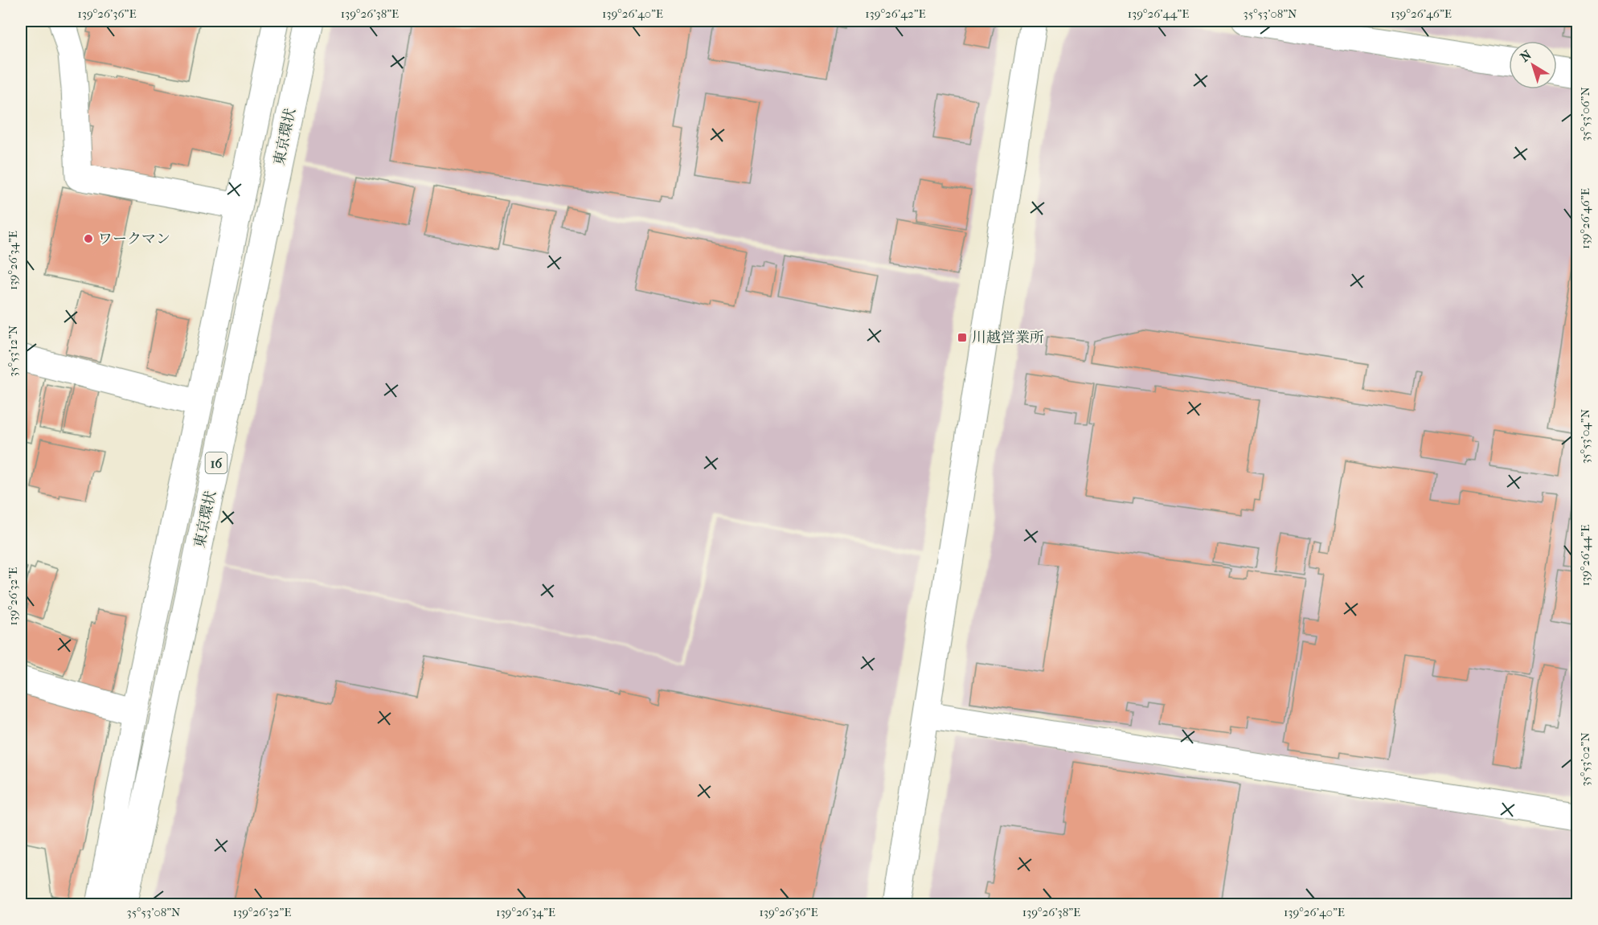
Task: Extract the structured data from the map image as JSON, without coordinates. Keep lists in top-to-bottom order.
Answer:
{
  "streets": {
    "main road": ["東京環状", "16"]
  },
  "places": {
    "other": ["ワークマン"],
    "transit": ["川越営業所"]
  },
  "north": "top left",
  "coordinates": [
    "139°26'36\"E",
    "139°26'38\"E",
    "139°26'40\"E",
    "139°26'42\"E",
    "139°26'44\"E",
    "35°53'08\"N",
    "139°26'46\"E",
    "35°53'06\"N",
    "139°26'34\"E",
    "35°53'12\"N",
    "35°53'04\"N",
    "139°26'32\"E",
    "35°53'02\"N"
  ]
}
